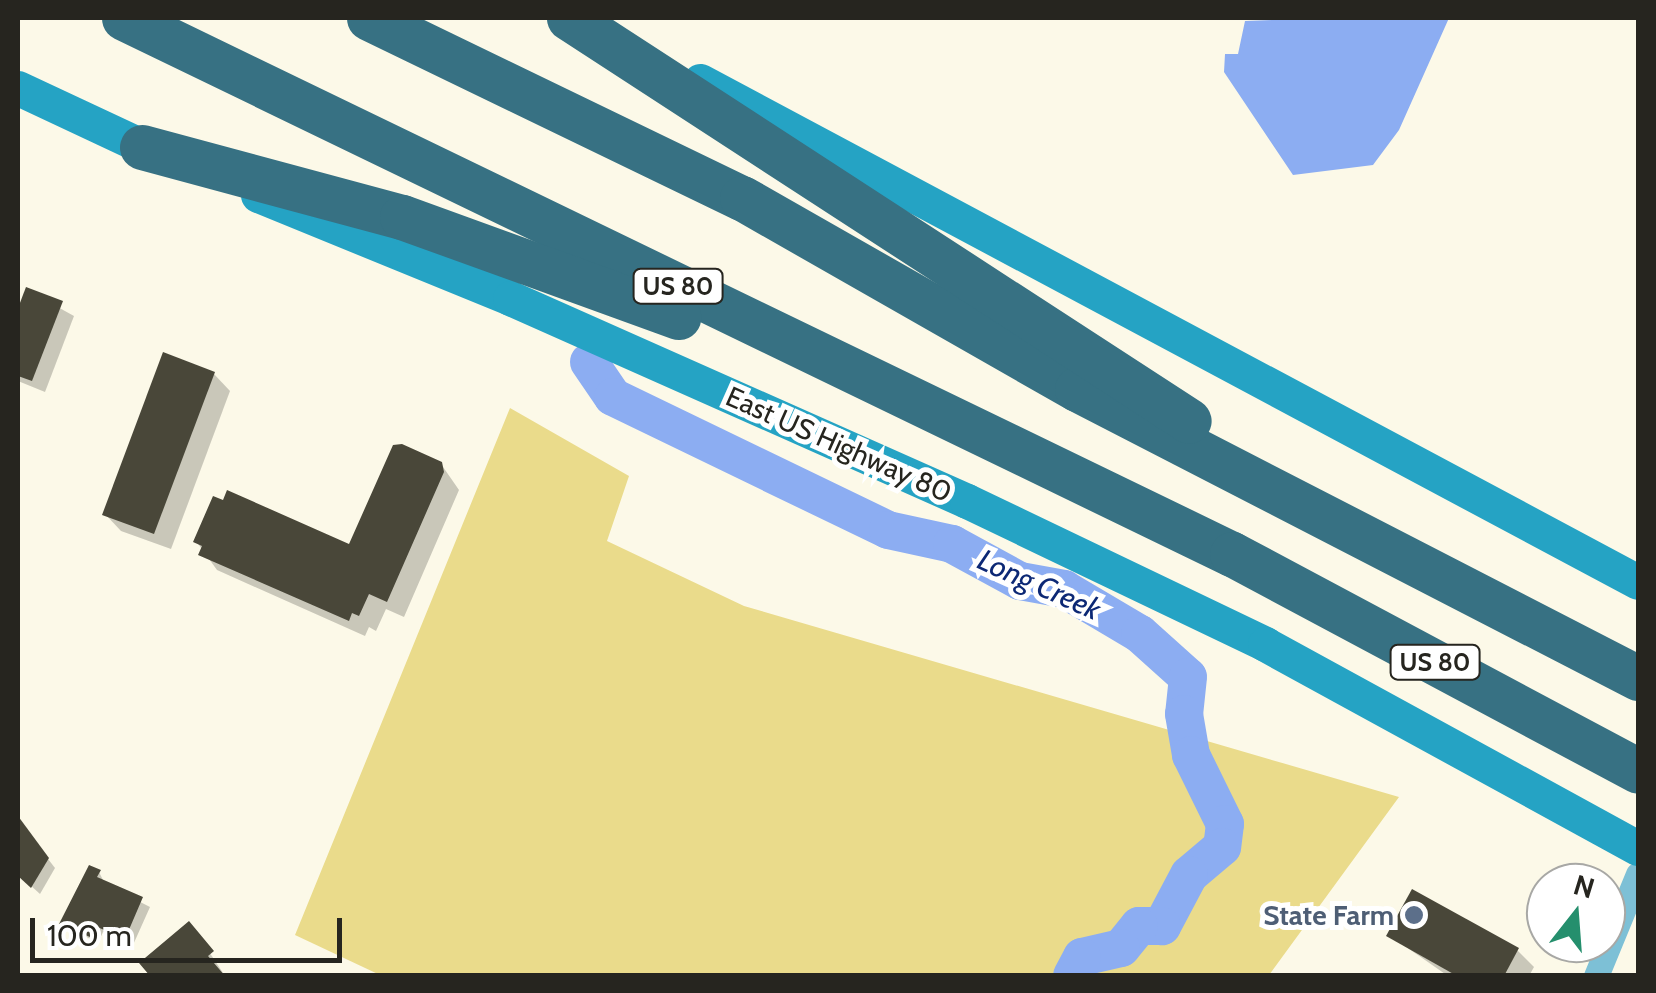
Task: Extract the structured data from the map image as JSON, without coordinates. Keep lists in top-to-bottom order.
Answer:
{
  "streets": {
    "highway": ["US 80"],
    "main road": ["East US Highway 80"]
  },
  "water": ["Long Creek"],
  "places": ["State Farm"],
  "scale_bar": "100 m",
  "north": "top"
}
